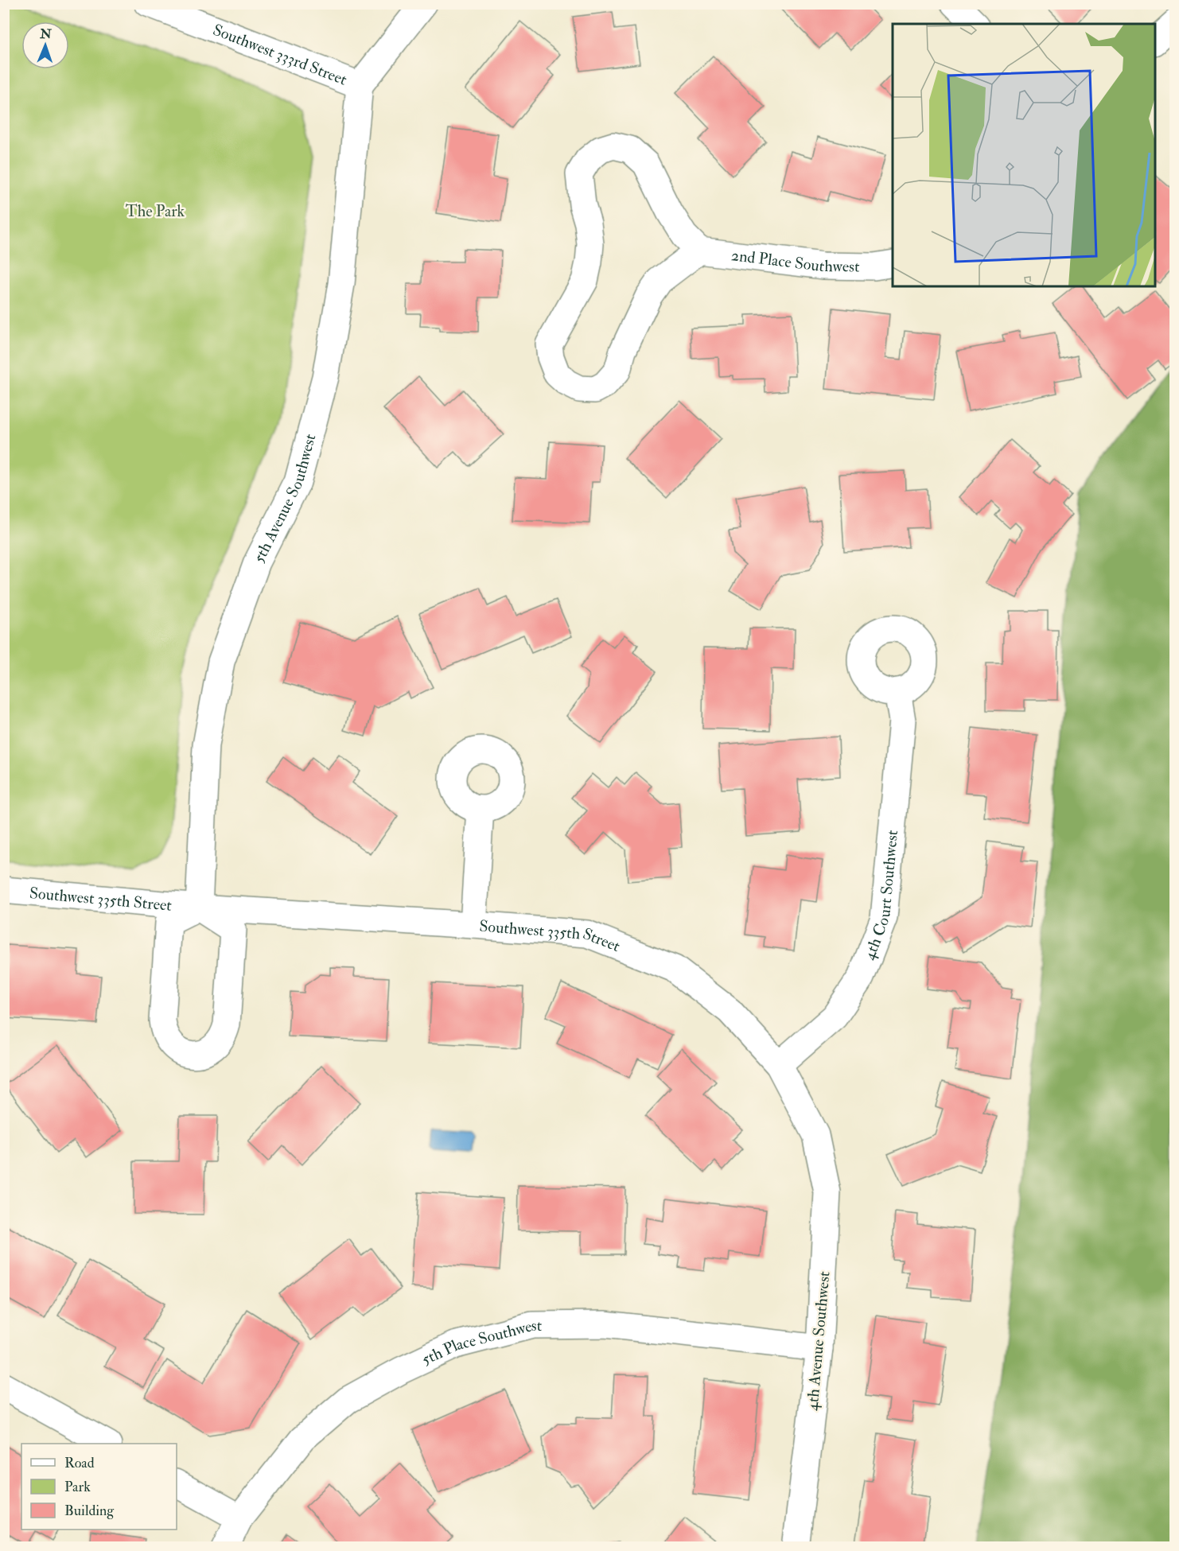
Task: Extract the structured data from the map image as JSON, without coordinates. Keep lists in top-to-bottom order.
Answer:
{
  "streets": {
    "street": [
      "Southwest 333rd Street",
      "2nd Place Southwest",
      "5th Avenue Southwest",
      "4th Court Southwest",
      "Southwest 335th Street",
      "4th Avenue Southwest",
      "5th Place Southwest"
    ]
  },
  "crossings": [
    ["Southwest 333rd Street", "5th Avenue Southwest"],
    ["5th Avenue Southwest", "Southwest 335th Street"],
    ["4th Court Southwest", "Southwest 335th Street"],
    ["Southwest 335th Street", "4th Avenue Southwest"],
    ["4th Avenue Southwest", "5th Place Southwest"]
  ],
  "parks": ["The Park"],
  "legend": ["Road", "Park", "Building"],
  "north": "top"
}
